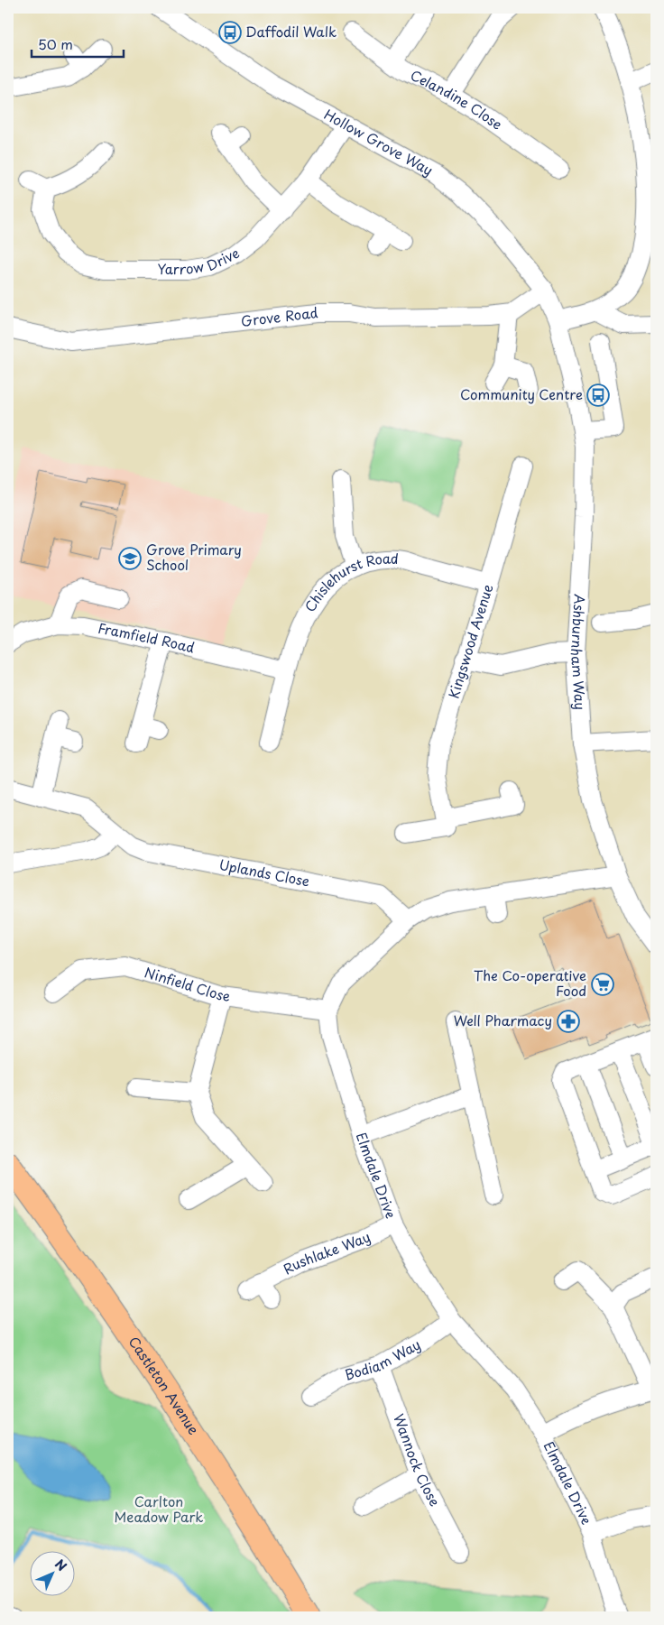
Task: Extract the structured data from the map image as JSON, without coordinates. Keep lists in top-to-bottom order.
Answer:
{
  "streets": {
    "main road": ["Castleton Avenue"],
    "street": [
      "Celandine Close",
      "Hollow Grove Way",
      "Yarrow Drive",
      "Grove Road",
      "Chislehurst Road",
      "Framfield Road",
      "Kingswood Avenue",
      "Ashburnham Way",
      "Uplands Close",
      "Ninfield Close",
      "Elmdale Drive",
      "Rushlake Way",
      "Bodiam Way",
      "Wannock Close"
    ]
  },
  "crossings": [
    ["Hollow Grove Way", "Yarrow Drive"],
    ["Hollow Grove Way", "Grove Road"],
    ["Hollow Grove Way", "Ashburnham Way"],
    ["Chislehurst Road", "Framfield Road"],
    ["Chislehurst Road", "Kingswood Avenue"],
    ["Ninfield Close", "Elmdale Drive"],
    ["Elmdale Drive", "Rushlake Way"],
    ["Elmdale Drive", "Bodiam Way"],
    ["Bodiam Way", "Wannock Close"]
  ],
  "parks": ["Carlton Meadow Park"],
  "places": {
    "bus stop": ["Daffodil Walk", "Community Centre"],
    "school or university": ["Grove Primary School"],
    "supermarket": ["The Co-operative Food"],
    "pharmacy": ["Well Pharmacy"]
  },
  "scale_bar": "50 m",
  "north": "top right"
}
